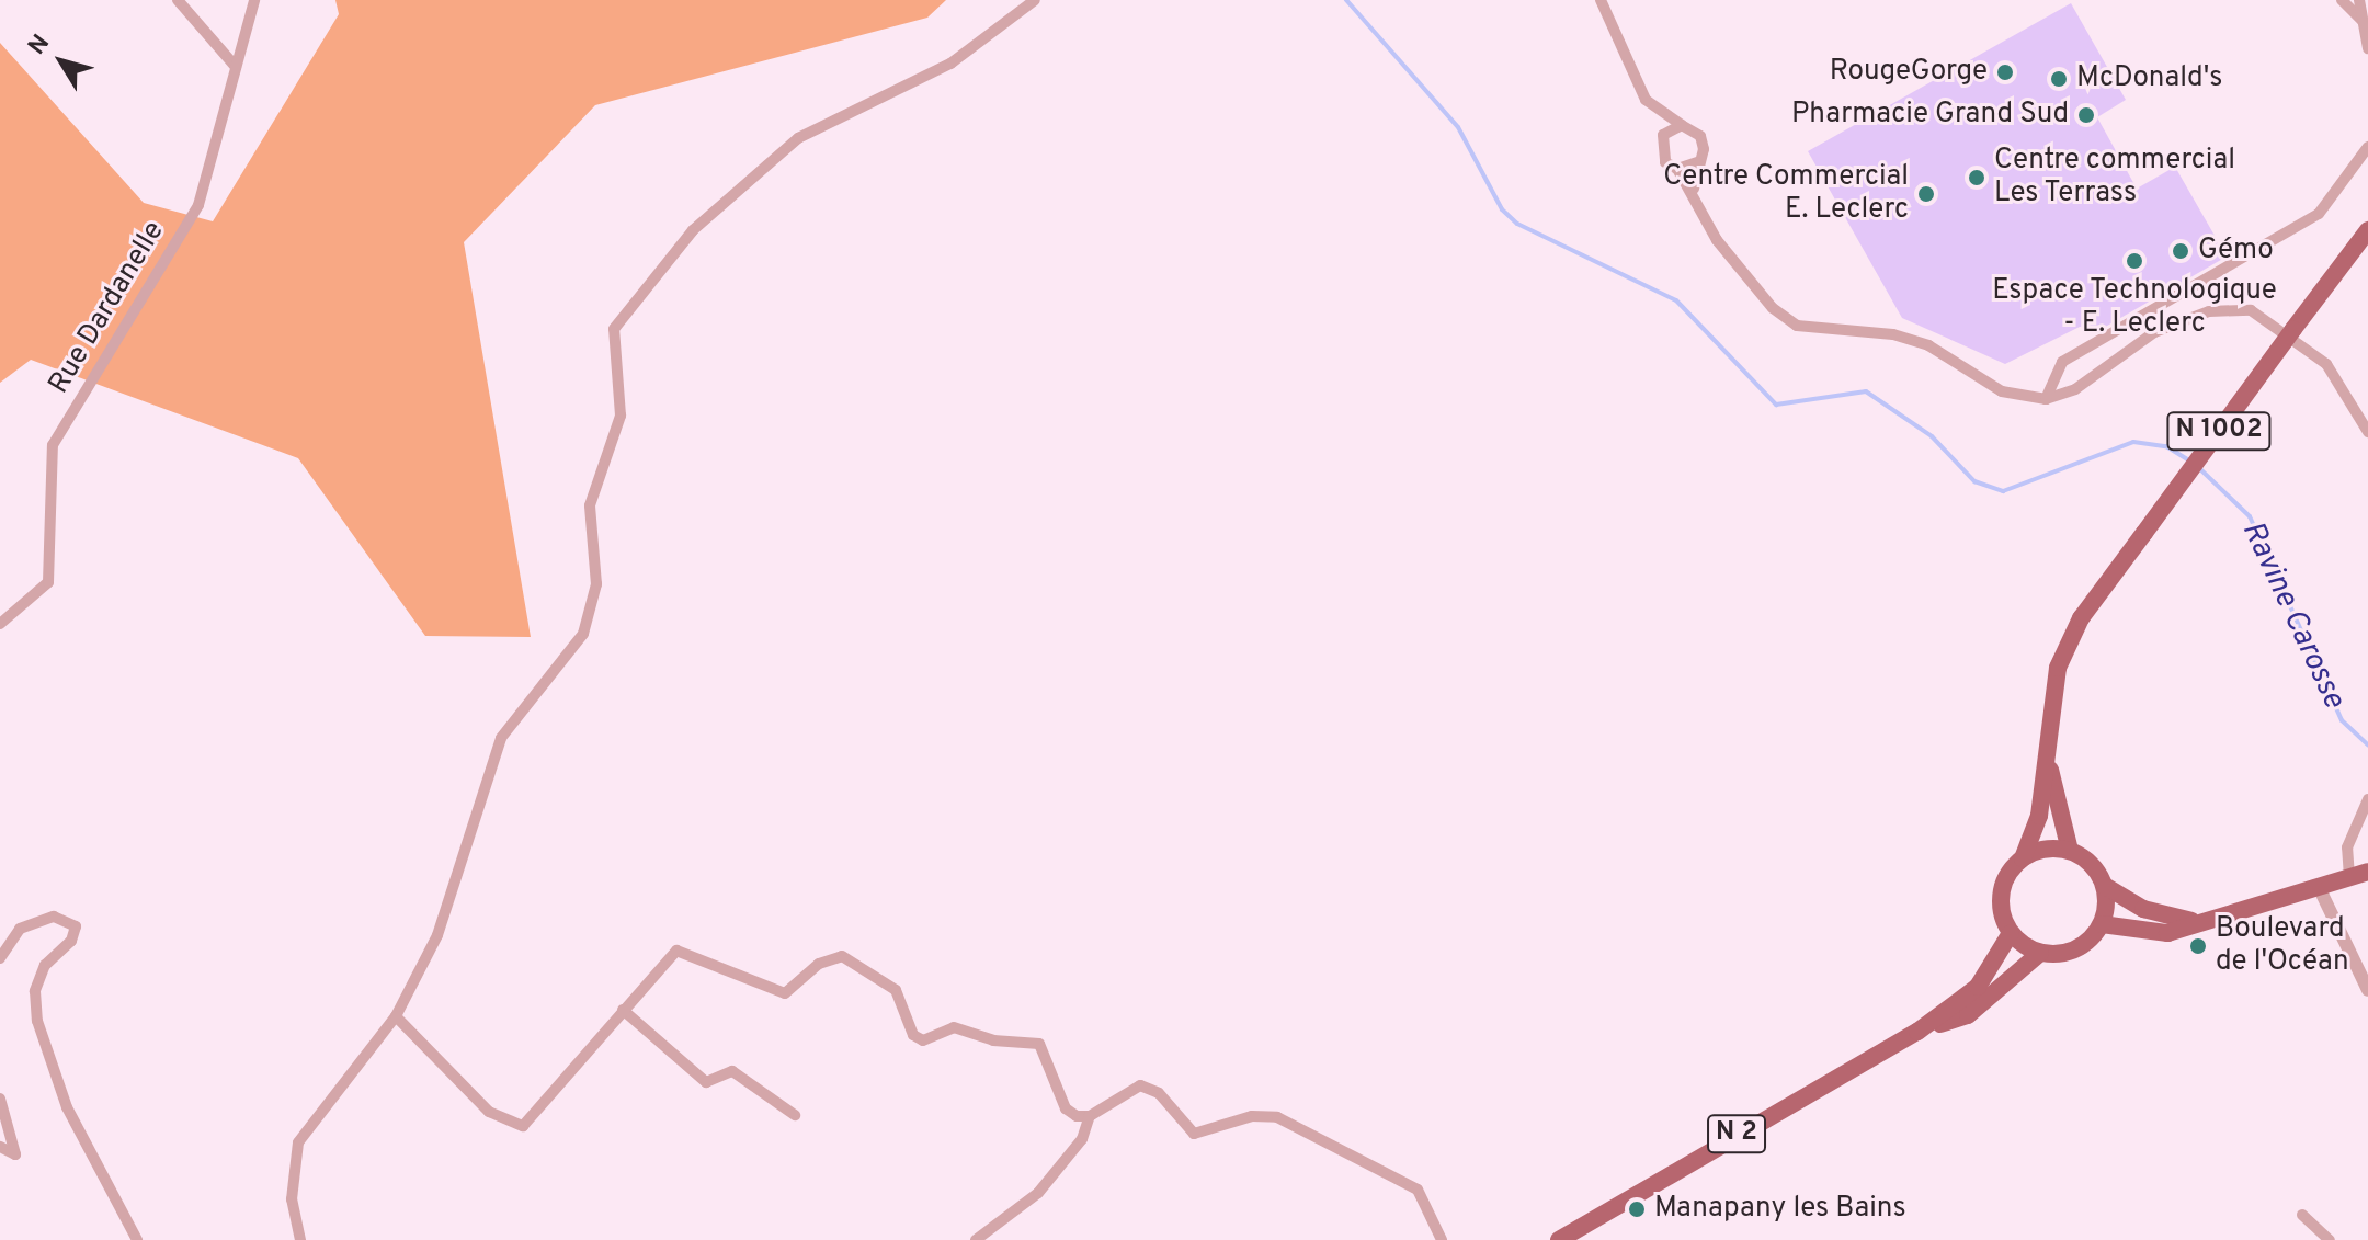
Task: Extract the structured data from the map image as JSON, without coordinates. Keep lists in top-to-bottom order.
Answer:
{
  "streets": {
    "main road": ["N 1002", "N 2"],
    "street": ["Rue Dardanelle"]
  },
  "crossings": [
    ["N 1002", "N 2"]
  ],
  "water": ["Ravine Carosse"],
  "places": [
    "RougeGorge",
    "McDonald's",
    "Pharmacie Grand Sud",
    "Centre commercial Les Terrass",
    "Centre Commercial E. Leclerc",
    "Gémo",
    "Espace Technologique - E. Leclerc",
    "Boulevard de l'Océan",
    "Manapany les Bains"
  ],
  "north": "top left"
}
